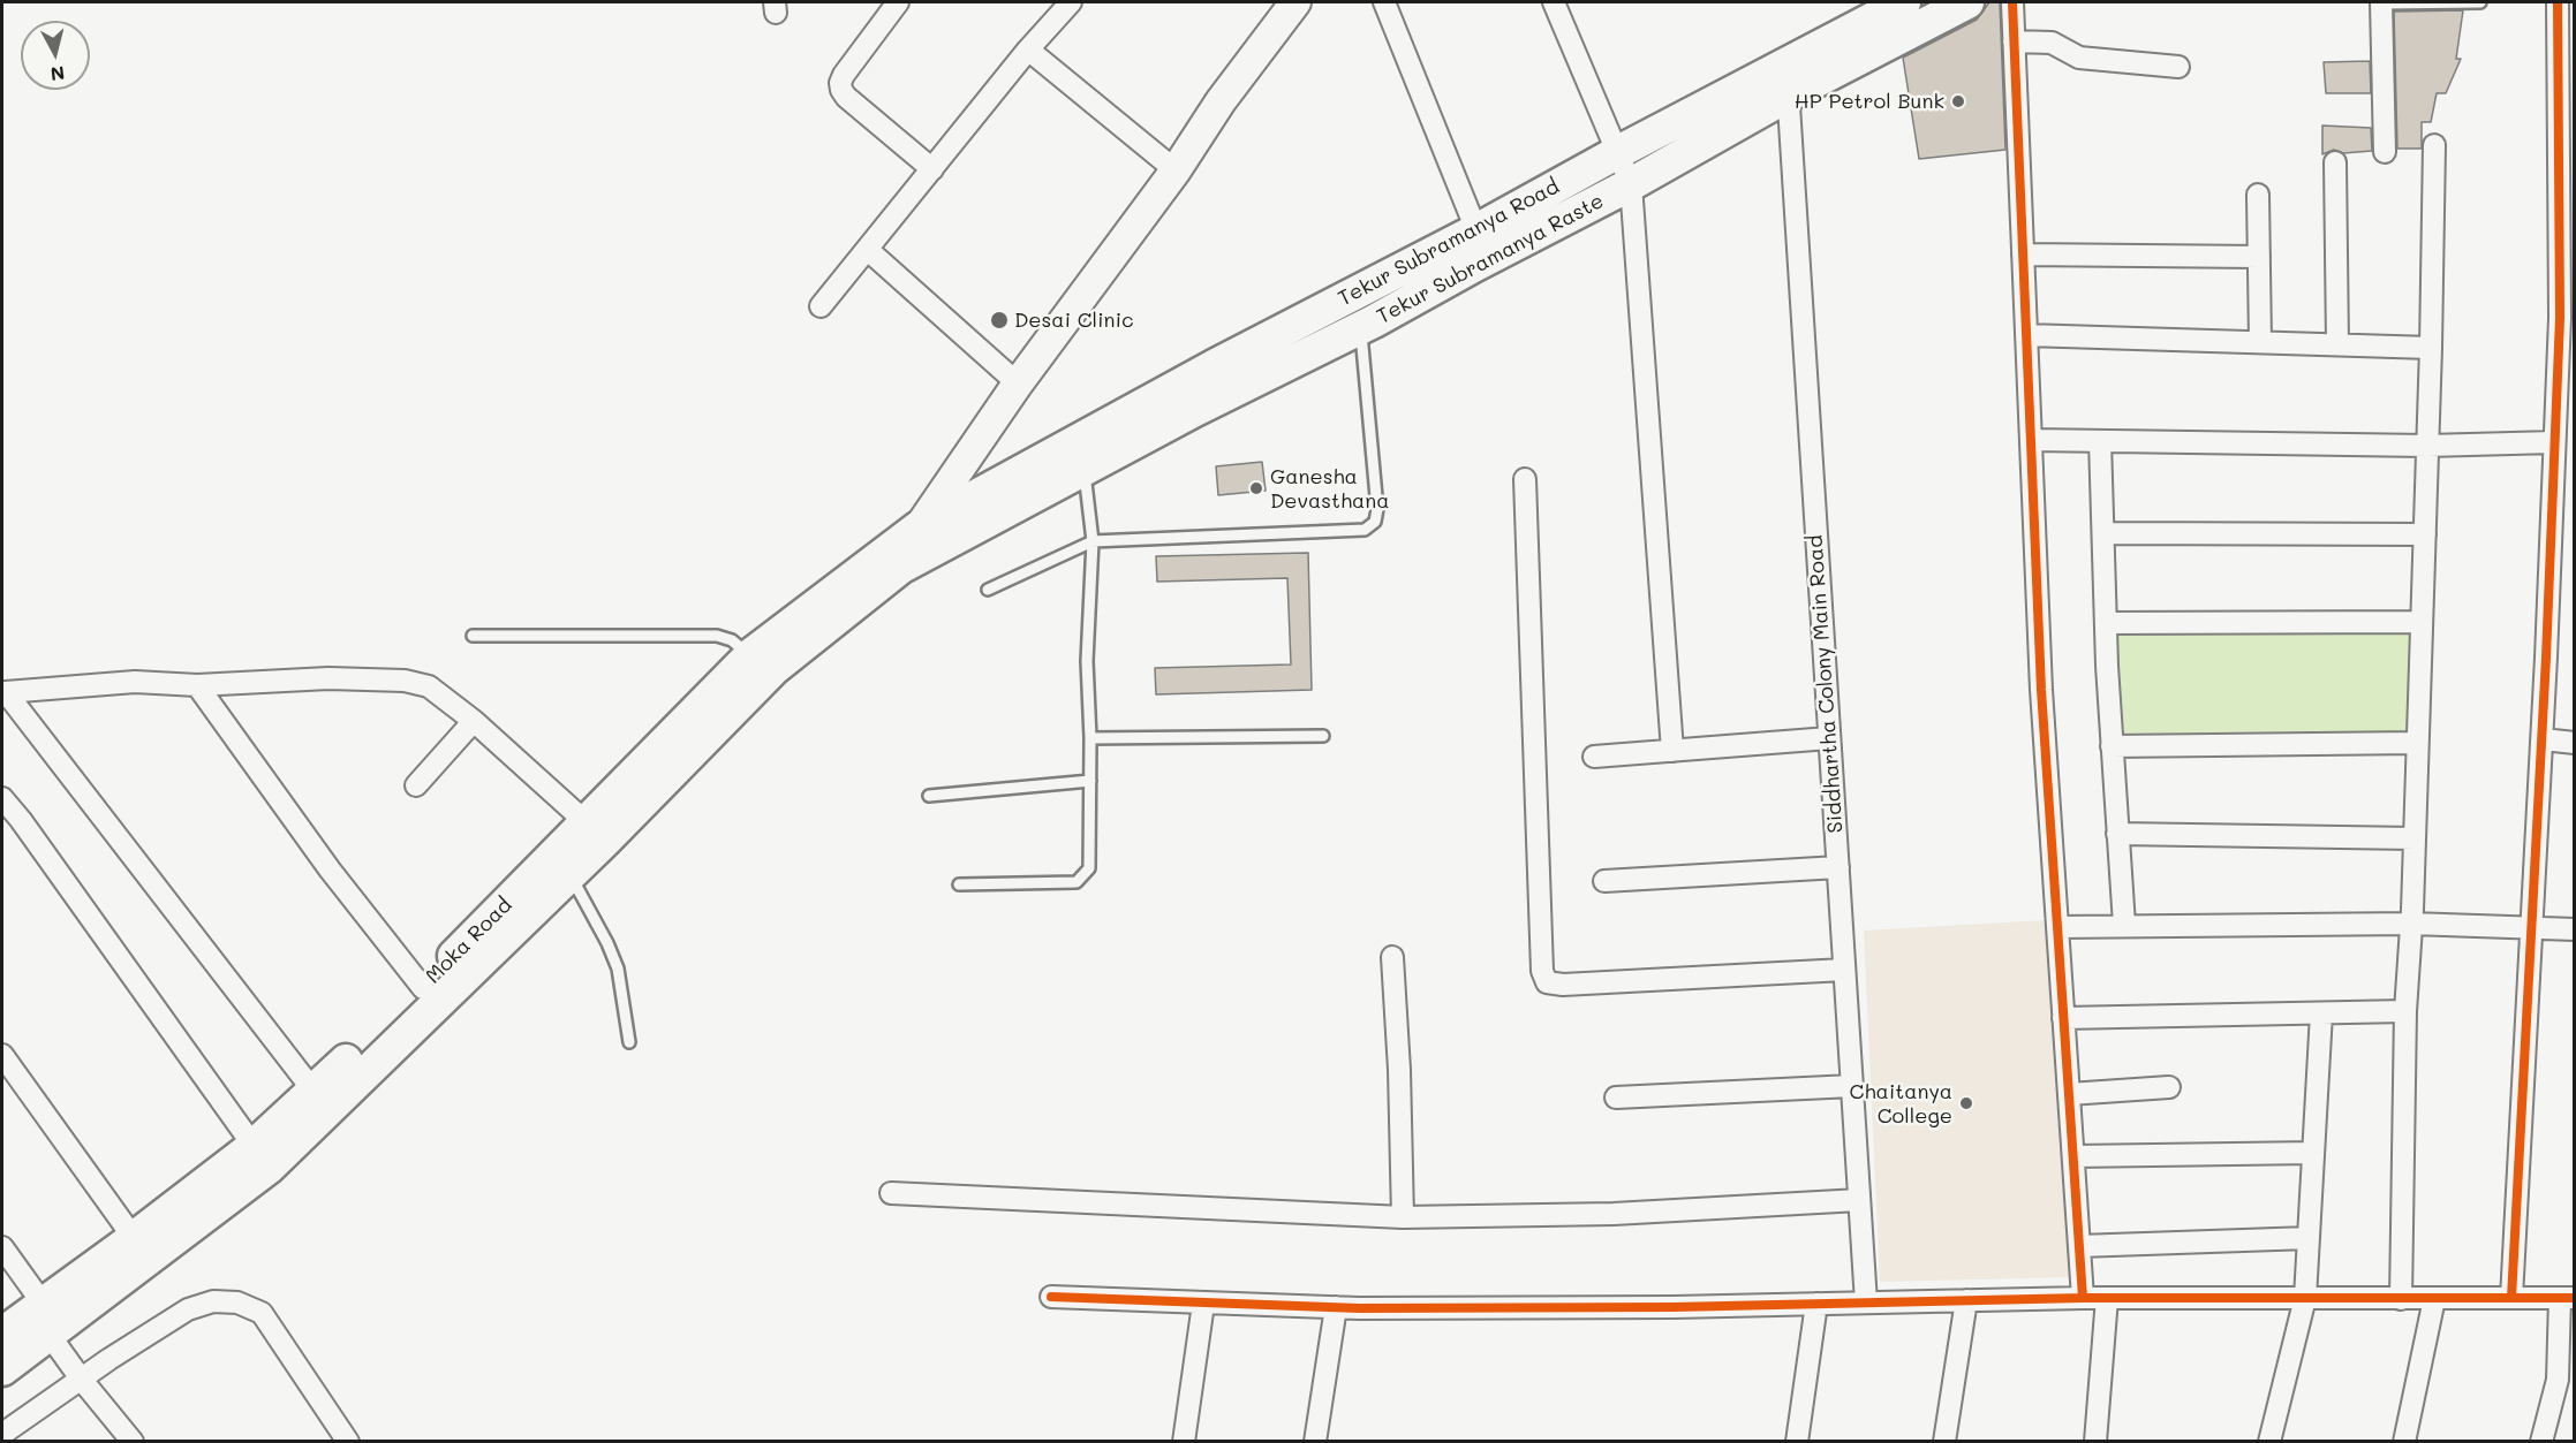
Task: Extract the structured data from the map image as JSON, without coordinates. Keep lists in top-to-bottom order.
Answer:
{
  "streets": {
    "main road": ["Tekur Subramanya Road", "Tekur Subramanya Raste", "Moka Road"],
    "street": ["Siddhartha Colony Main Road"]
  },
  "crossings": [
    ["Tekur Subramanya Road", "Tekur Subramanya Raste"],
    ["Tekur Subramanya Road", "Siddhartha Colony Main Road"],
    ["Tekur Subramanya Road", "Moka Road"],
    ["Tekur Subramanya Raste", "Siddhartha Colony Main Road"],
    ["Tekur Subramanya Raste", "Moka Road"]
  ],
  "places": [
    "HP Petrol Bunk",
    "Desai Clinic",
    "Ganesha Devasthana",
    "Chaitanya College"
  ],
  "north": "bottom"
}
